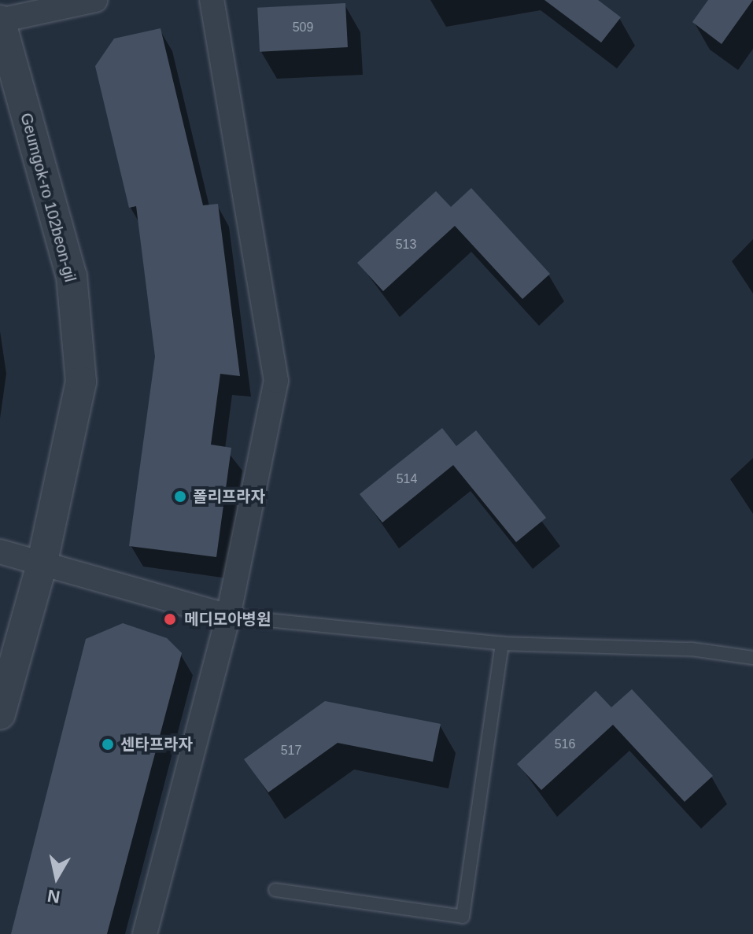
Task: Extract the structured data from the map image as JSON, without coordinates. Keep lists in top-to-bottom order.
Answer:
{
  "streets": {
    "street": ["Geumgok-ro 102beon-gil"]
  },
  "places": ["폴리프라자", "메디모아병원", "센타프라자"],
  "house_numbers": [
    "509",
    "513",
    "514",
    "516",
    "517"
  ],
  "north": "bottom"
}
